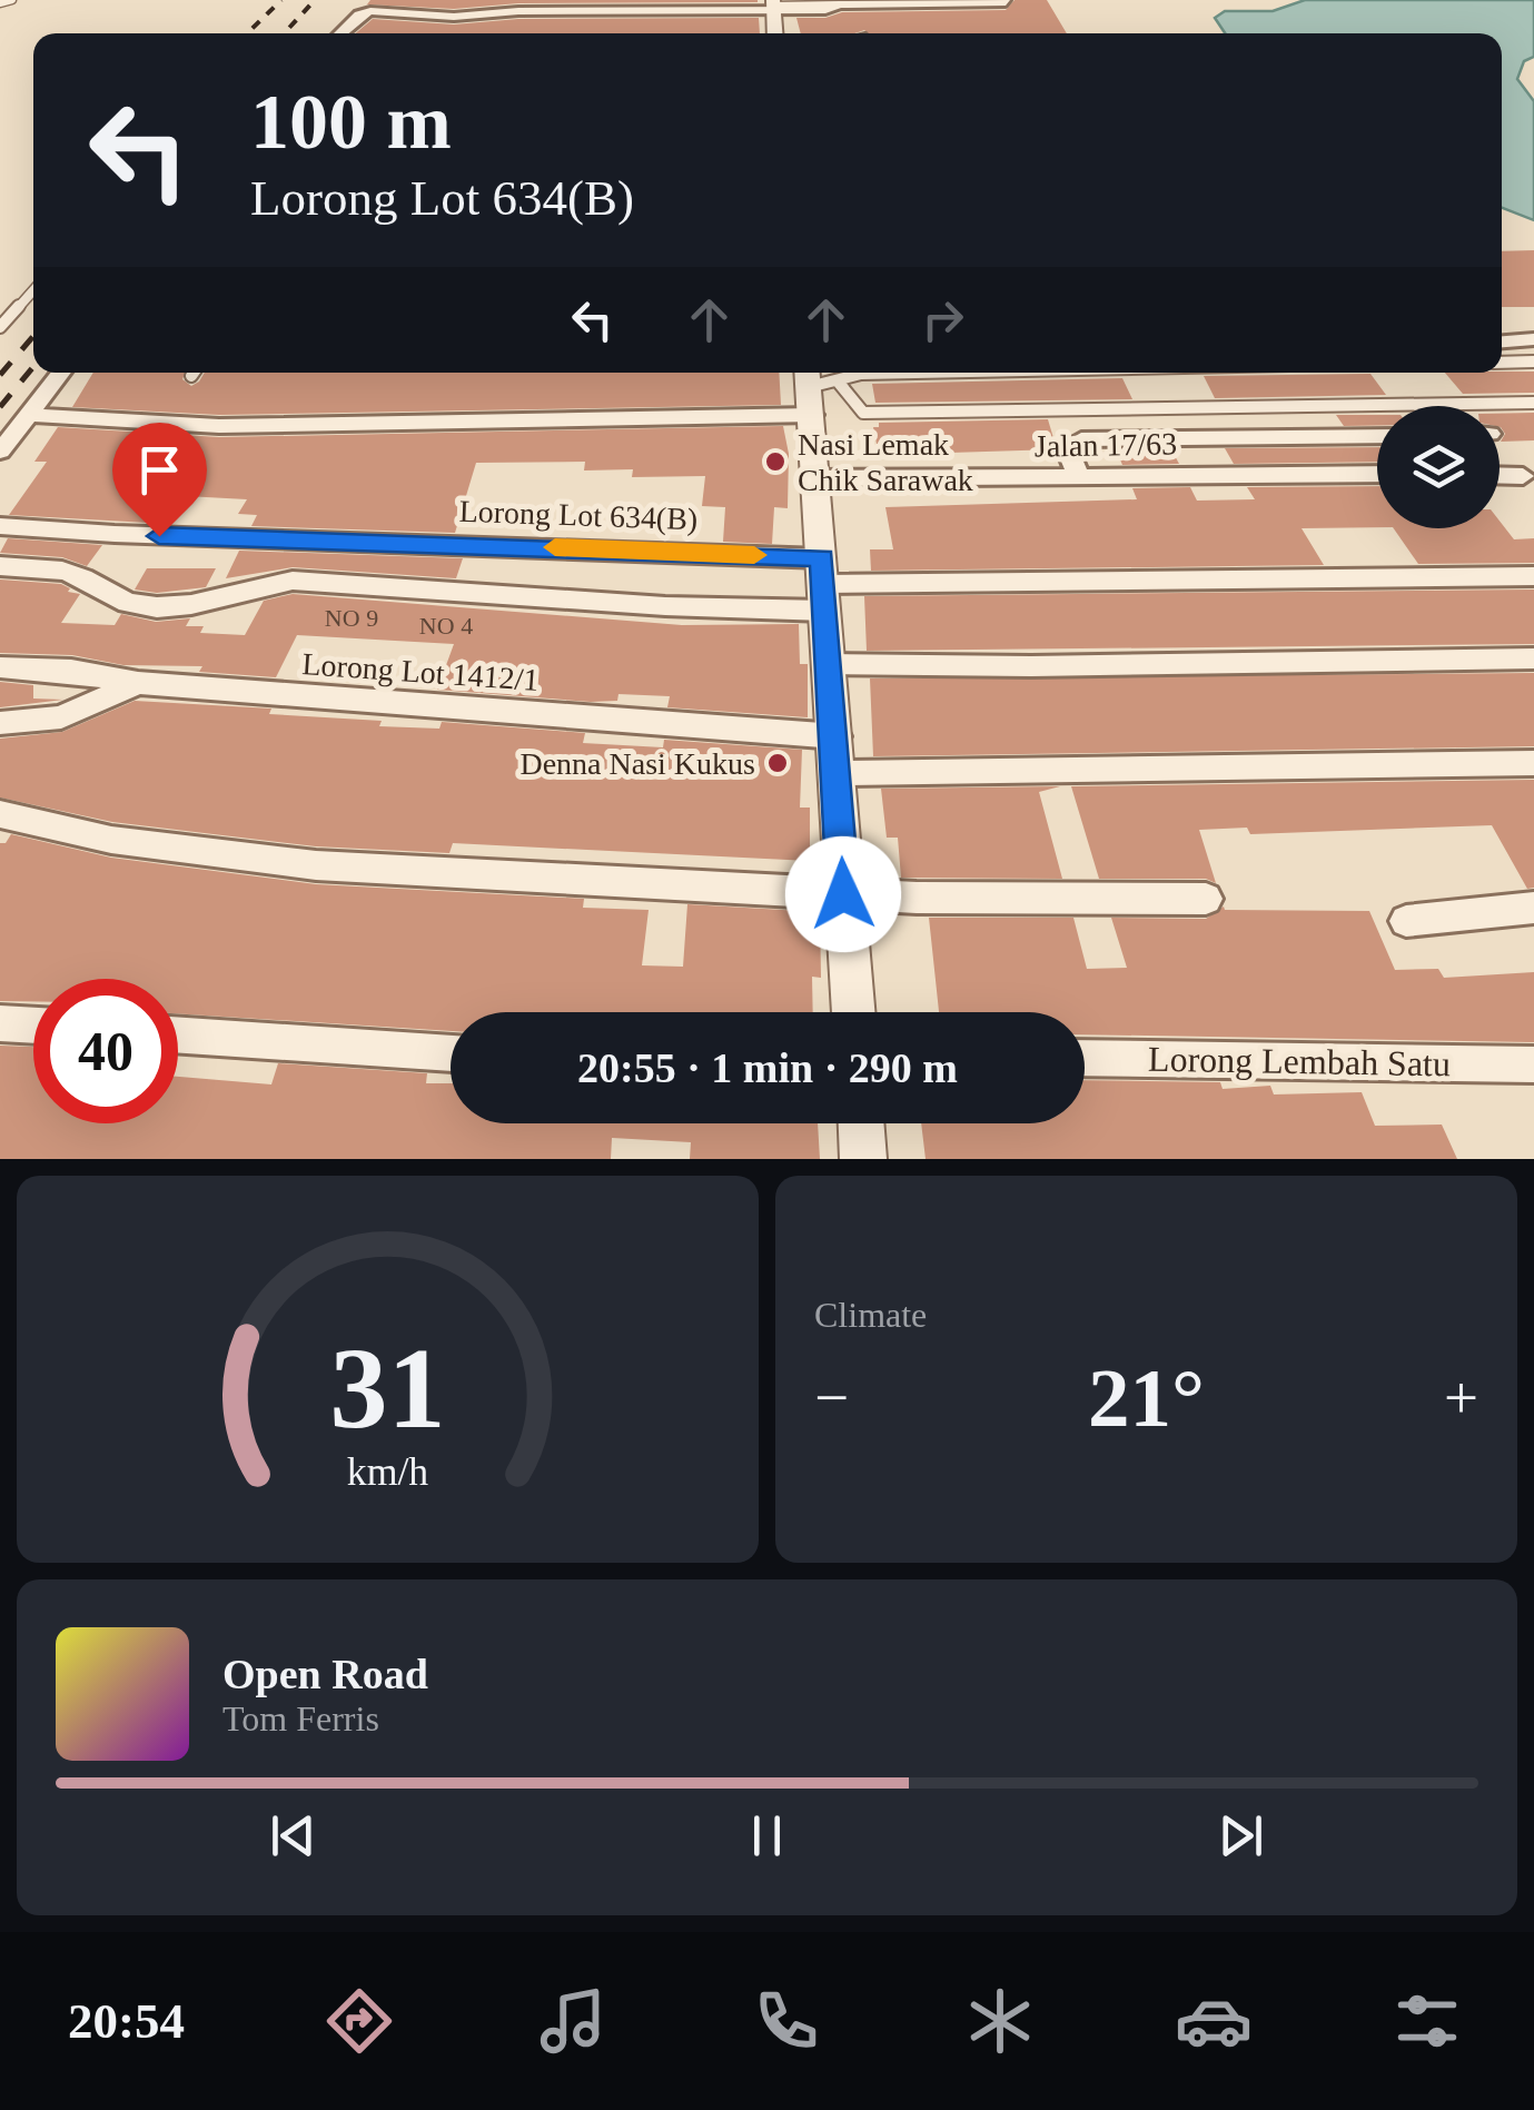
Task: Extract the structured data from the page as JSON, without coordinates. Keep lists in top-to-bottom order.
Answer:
{
  "streets": {
    "street": [
      "Jalan 17/63",
      "Lorong Lot 634(B)",
      "Lorong Lot 1412/1",
      "Lorong Lembah Satu"
    ]
  },
  "places": ["Nasi Lemak Chik Sarawak", "Denna Nasi Kukus"],
  "house_numbers": ["NO 9", "NO 4"],
  "page": {
    "turn": ["100 m", "Lorong Lot 634(B)"],
    "limit": "40",
    "trip": "20:55 · 1 min · 290 m",
    "tile": "Climate",
    "heat": ["−", "21°", "+"],
    "song": ["Open Road", "Tom Ferris"],
    "tabs": "20:54",
    "gauge": ["31", "km/h"]
  }
}
